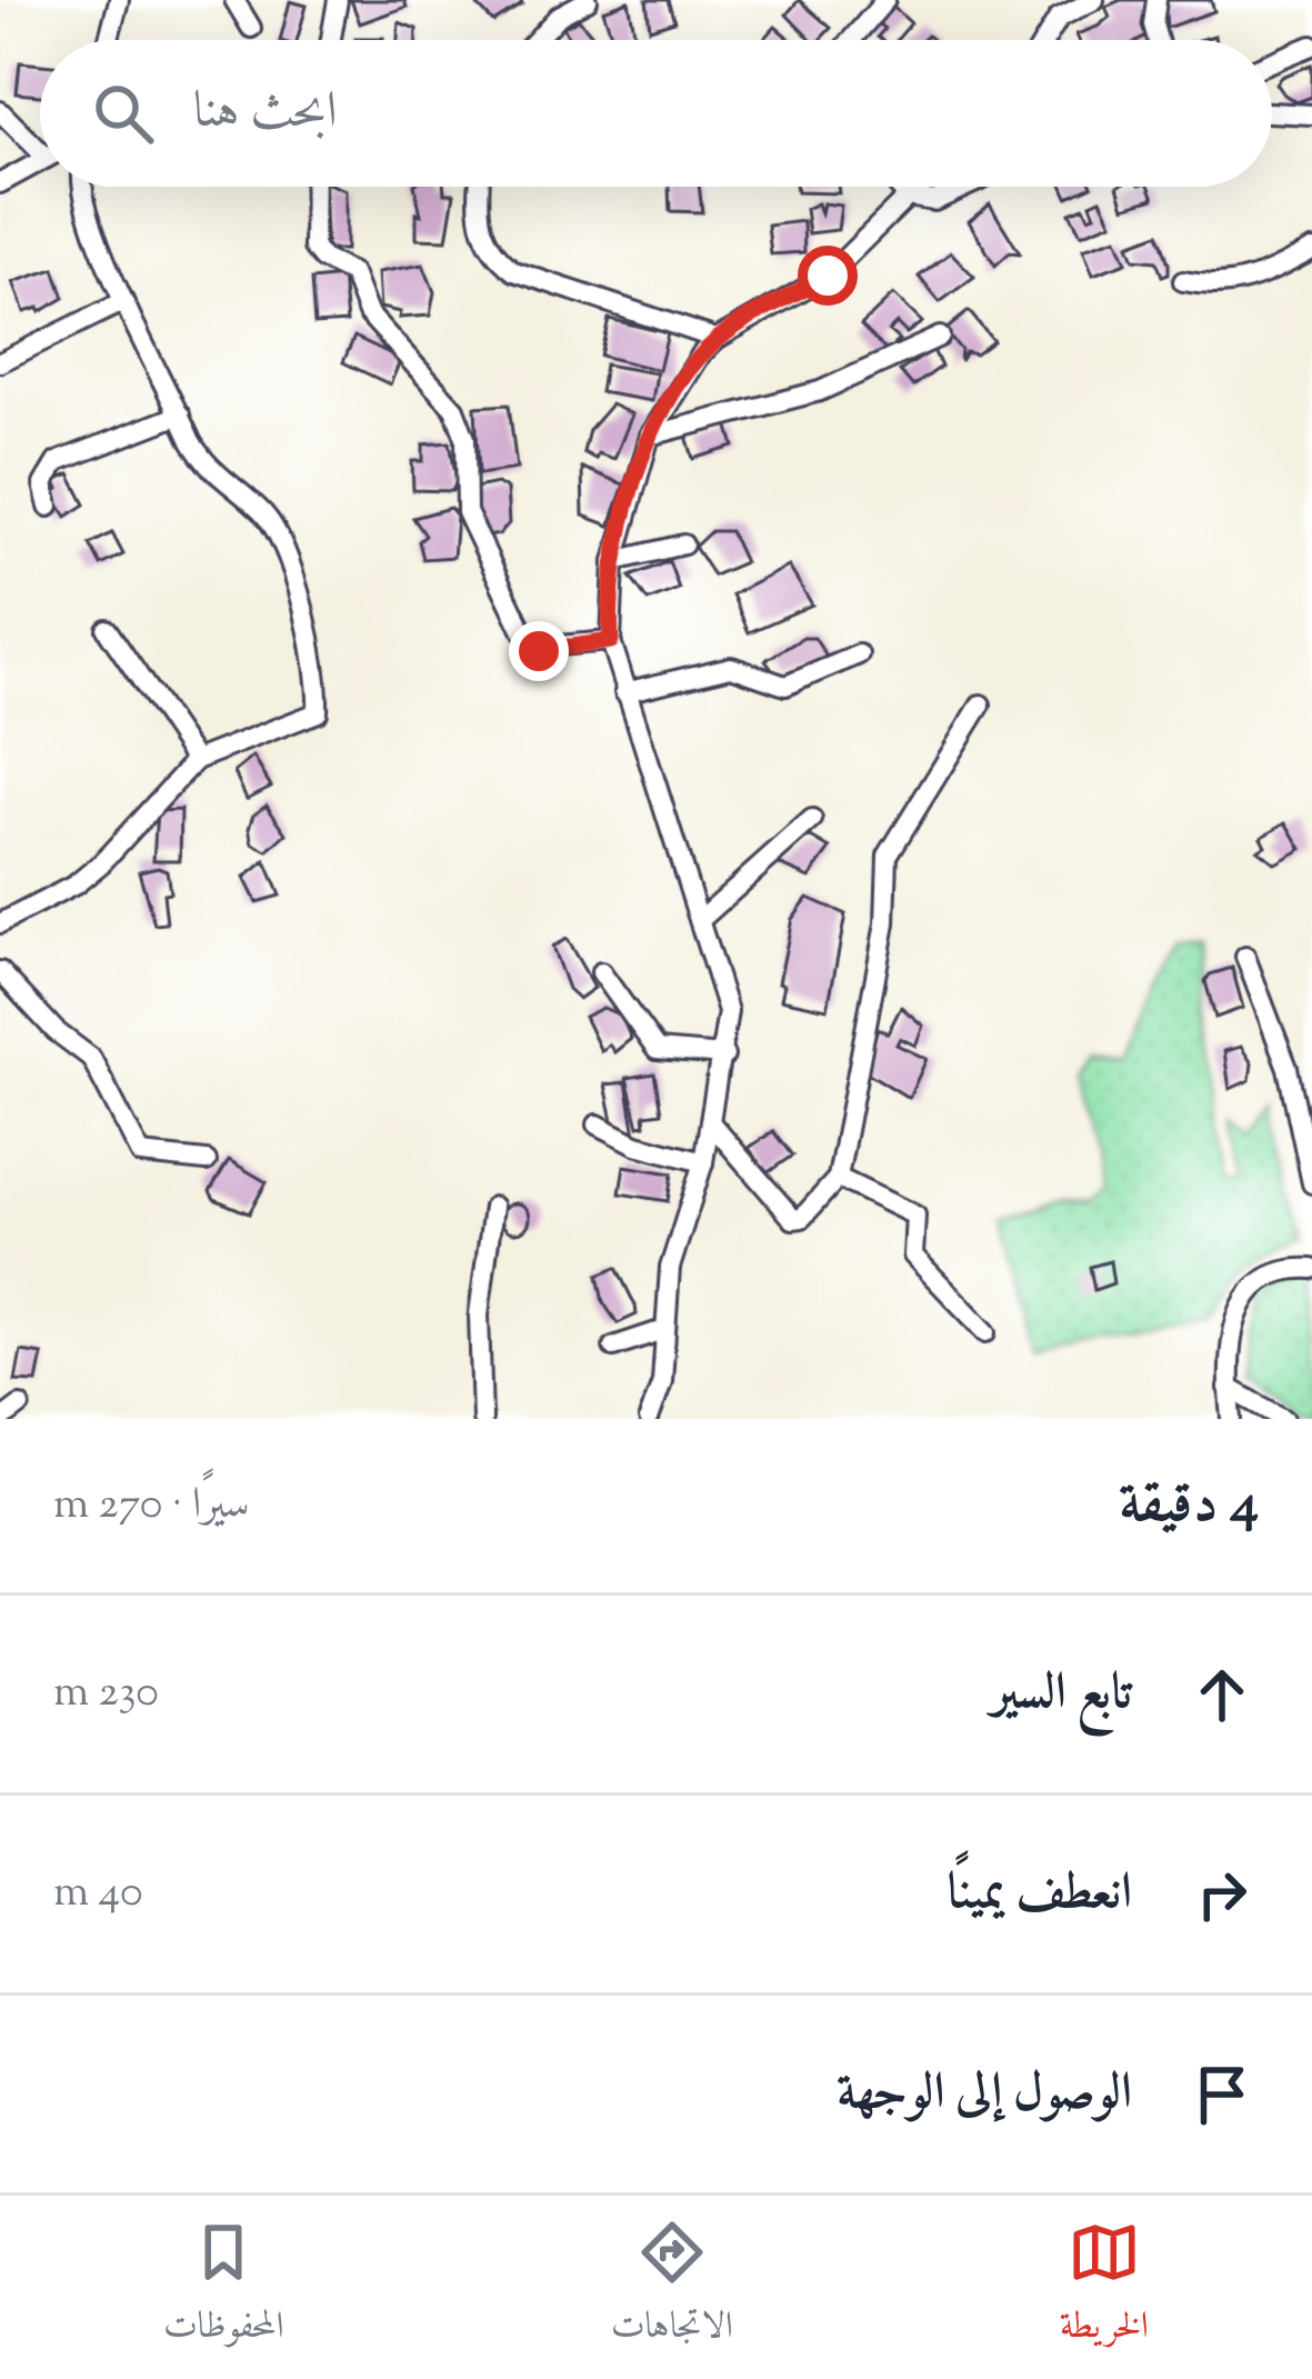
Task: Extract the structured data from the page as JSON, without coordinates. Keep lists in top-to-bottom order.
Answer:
{
  "page": {
    "search": "ابحث هنا",
    "heading": ["4 دقيقة", "سيرًا · 270 m"],
    "list": [
      ["تابع السير", "230 m"],
      ["انعطف يمينًا", "40 m"],
      "الوصول إلى الوجهة"
    ],
    "nav": ["الخريطة", "الاتجاهات", "المحفوظات"]
  }
}
